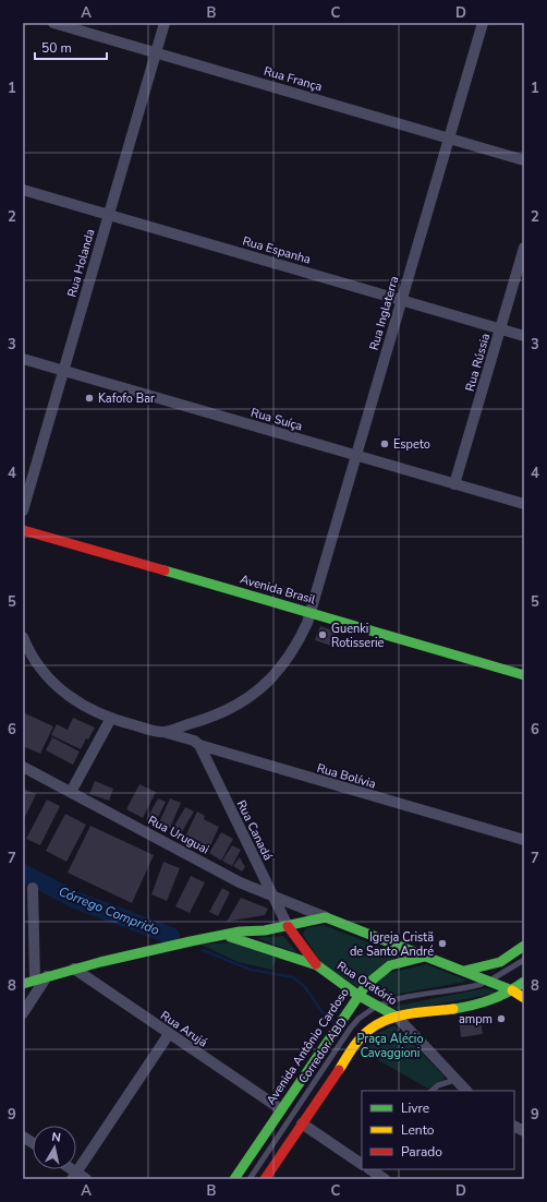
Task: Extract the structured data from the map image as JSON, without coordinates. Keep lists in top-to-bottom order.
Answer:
{
  "streets": {
    "main road": ["Avenida Brasil", "Rua Oratório", "Avenida Antônio Cardoso"],
    "street": [
      "Rua França",
      "Rua Espanha",
      "Rua Holanda",
      "Rua Inglaterra",
      "Rua Rússia",
      "Rua Suíça",
      "Rua Bolívia",
      "Rua Canadá",
      "Rua Uruguai",
      "Rua Arujá"
    ],
    "lane": ["Corredor ABD"]
  },
  "crossings": [
    ["Rua França", "Rua Holanda"],
    ["Rua França", "Rua Inglaterra"],
    ["Rua Espanha", "Rua Holanda"],
    ["Rua Espanha", "Rua Inglaterra"],
    ["Rua Espanha", "Rua Rússia"],
    ["Rua Holanda", "Rua Suíça"],
    ["Rua Inglaterra", "Rua Suíça"],
    ["Rua Inglaterra", "Avenida Brasil"],
    ["Rua Inglaterra", "Rua Bolívia"],
    ["Rua Rússia", "Rua Suíça"],
    ["Rua Bolívia", "Rua Canadá"],
    ["Rua Canadá", "Rua Uruguai"],
    ["Rua Oratório", "Avenida Antônio Cardoso"],
    ["Rua Oratório", "Corredor ABD"],
    ["Rua Arujá", "Avenida Antônio Cardoso"]
  ],
  "water": ["Córrego Comprido"],
  "parks": ["Praça Alécio Cavaggioni"],
  "places": [
    "Kafofo Bar",
    "Espeto",
    "Guenki Rotisserie",
    "Igreja Cristã de Santo André",
    "ampm"
  ],
  "legend": ["Livre", "Lento", "Parado"],
  "scale_bar": "50 m",
  "north": "top",
  "grid": {
    "columns": [
      "A",
      "B",
      "C",
      "D"
    ],
    "rows": [
      "1",
      "2",
      "3",
      "4",
      "5",
      "6",
      "7",
      "8",
      "9"
    ]
  }
}
